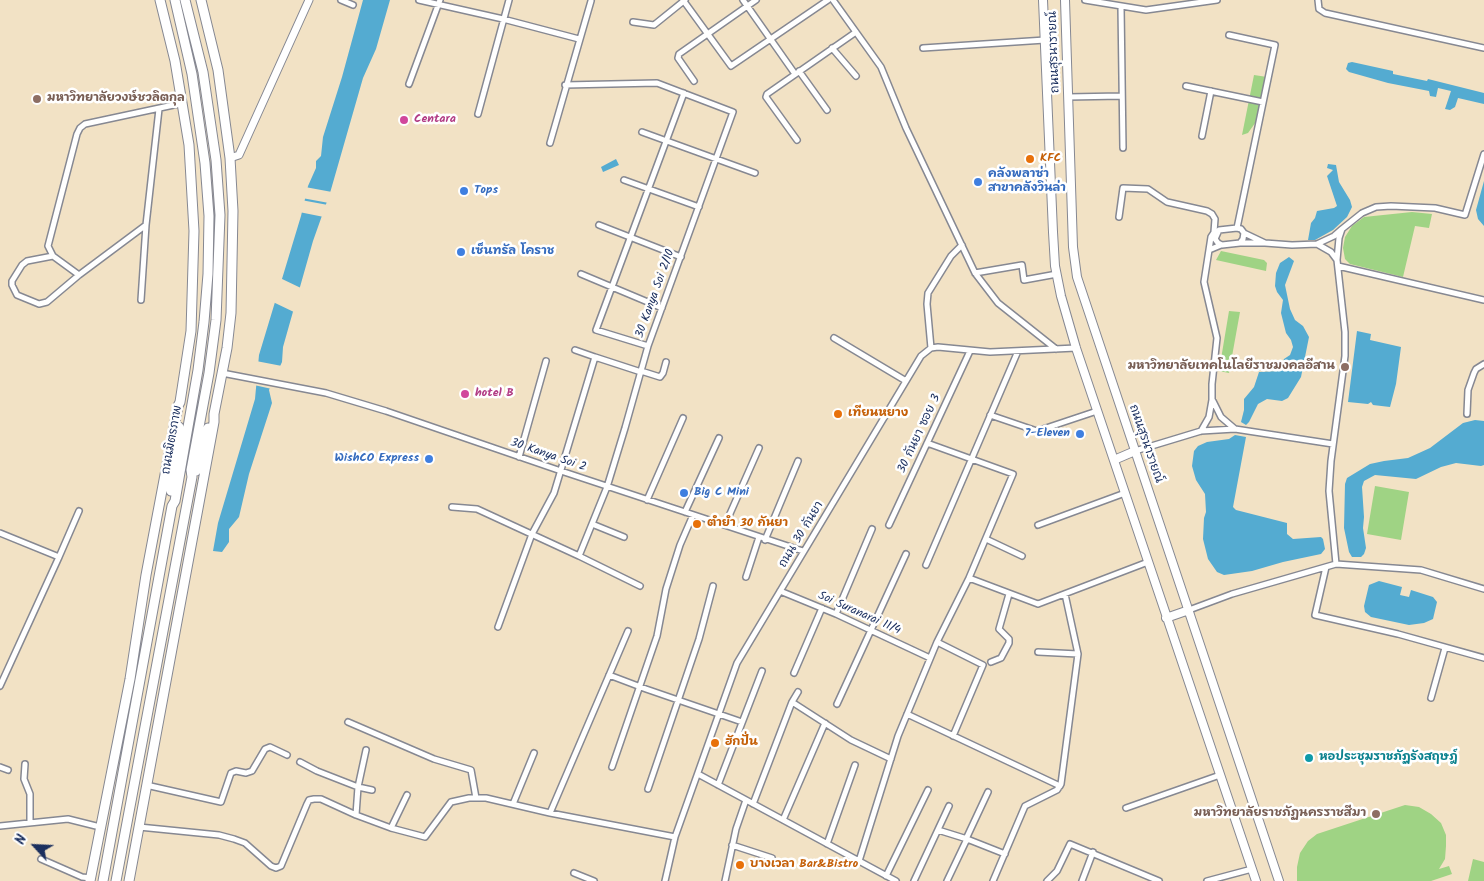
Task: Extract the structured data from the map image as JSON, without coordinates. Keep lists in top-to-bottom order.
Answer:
{
  "streets": {
    "highway": ["ถนนมิตรภาพ"],
    "main road": ["ถนนสุรนารายณ์"],
    "street": [
      "30 Kanya Soi 2/10",
      "30 กันยา ซอย 3",
      "30 Kanya Soi 2",
      "ถนน 30 กันยา",
      "Soi Suranarai 11/4"
    ]
  },
  "crossings": [
    ["30 Kanya Soi 2/10", "30 Kanya Soi 2"],
    ["30 Kanya Soi 2", "ถนน 30 กันยา"],
    ["ถนน 30 กันยา", "Soi Suranarai 11/4"]
  ],
  "places": [
    "มหาวิทยาลัยวงษ์ชวลิตกุล",
    "Centara",
    "KFC",
    "คลังพลาซ่า สาขาคลังวินล่า",
    "Tops",
    "เซ็นทรัล โคราช",
    "มหาวิทยาลัยเทคโนโลยีราชมงคลอีสาน",
    "hotel B",
    "เทียนหยาง",
    "7-Eleven",
    "WishCO Express",
    "Big C Mini",
    "ตำยำ 30 กันยา",
    "ฮักปั่น",
    "หอประชุมราชภัฏรังสฤษฎ์",
    "มหาวิทยาลัยราชภัฏนครราชสีมา",
    "บางเวลา Bar&Bistro"
  ],
  "north": "top left"
}
